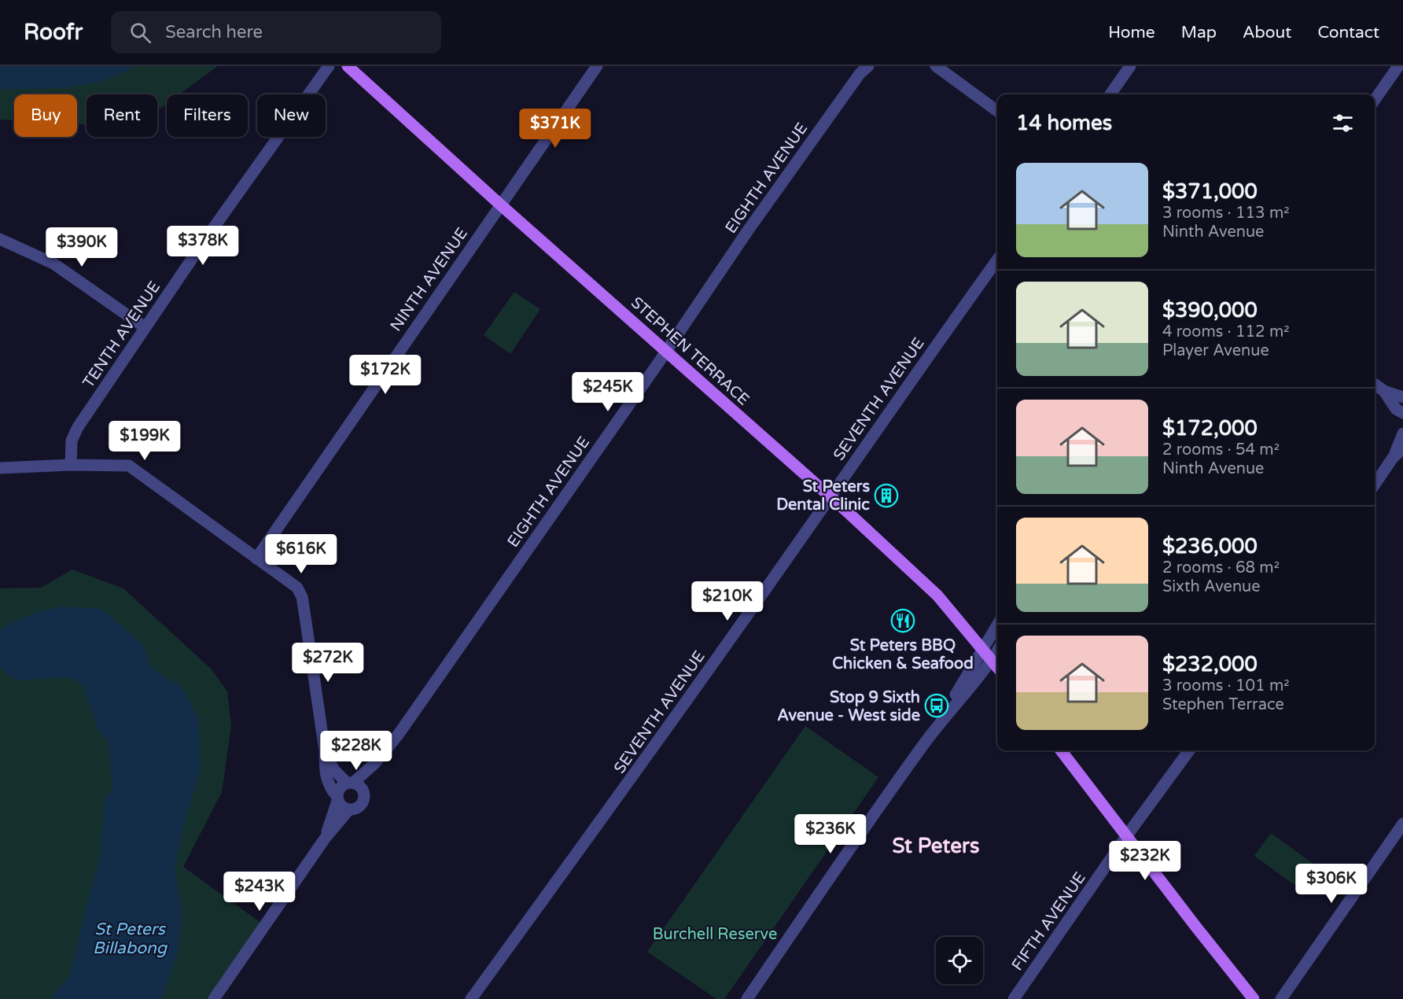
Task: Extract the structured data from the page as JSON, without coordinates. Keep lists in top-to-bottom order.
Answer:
{
  "streets": {
    "main road": ["STEPHEN TERRACE"],
    "street": [
      "EIGHTH AVENUE",
      "NINTH AVENUE",
      "TENTH AVENUE",
      "SEVENTH AVENUE",
      "FIFTH AVENUE"
    ]
  },
  "crossings": [
    ["EIGHTH AVENUE", "STEPHEN TERRACE"],
    ["NINTH AVENUE", "STEPHEN TERRACE"],
    ["STEPHEN TERRACE", "SEVENTH AVENUE"]
  ],
  "districts": ["St Peters"],
  "water": ["St Peters Billabong"],
  "parks": ["Burchell Reserve"],
  "places": {
    "building": ["St Peters Dental Clinic"],
    "restaurant": ["St Peters BBQ Chicken & Seafood"],
    "bus stop": ["Stop 9 Sixth Avenue - West side"]
  },
  "page": {
    "header": "Roofr",
    "search": "Search here",
    "nav": [
      "Home",
      "Map",
      "About",
      "Contact"
    ],
    "chip": [
      "Buy",
      "Rent",
      "Filters",
      "New"
    ],
    "heading": "14 homes",
    "price": [
      "$371K",
      "$378K",
      "$390K",
      "$172K",
      "$245K",
      "$199K",
      "$616K",
      "$210K",
      "$272K",
      "$228K",
      "$236K",
      "$232K",
      "$306K",
      "$243K"
    ],
    "list": [
      {
        "name": "$371,000",
        "note": "3 rooms · 113 m² · Ninth Avenue"
      },
      {
        "name": "$390,000",
        "note": "4 rooms · 112 m² · Player Avenue"
      },
      {
        "name": "$172,000",
        "note": "2 rooms · 54 m² · Ninth Avenue"
      },
      {
        "name": "$236,000",
        "note": "2 rooms · 68 m² · Sixth Avenue"
      },
      {
        "name": "$232,000",
        "note": "3 rooms · 101 m² · Stephen Terrace"
      }
    ]
  }
}
